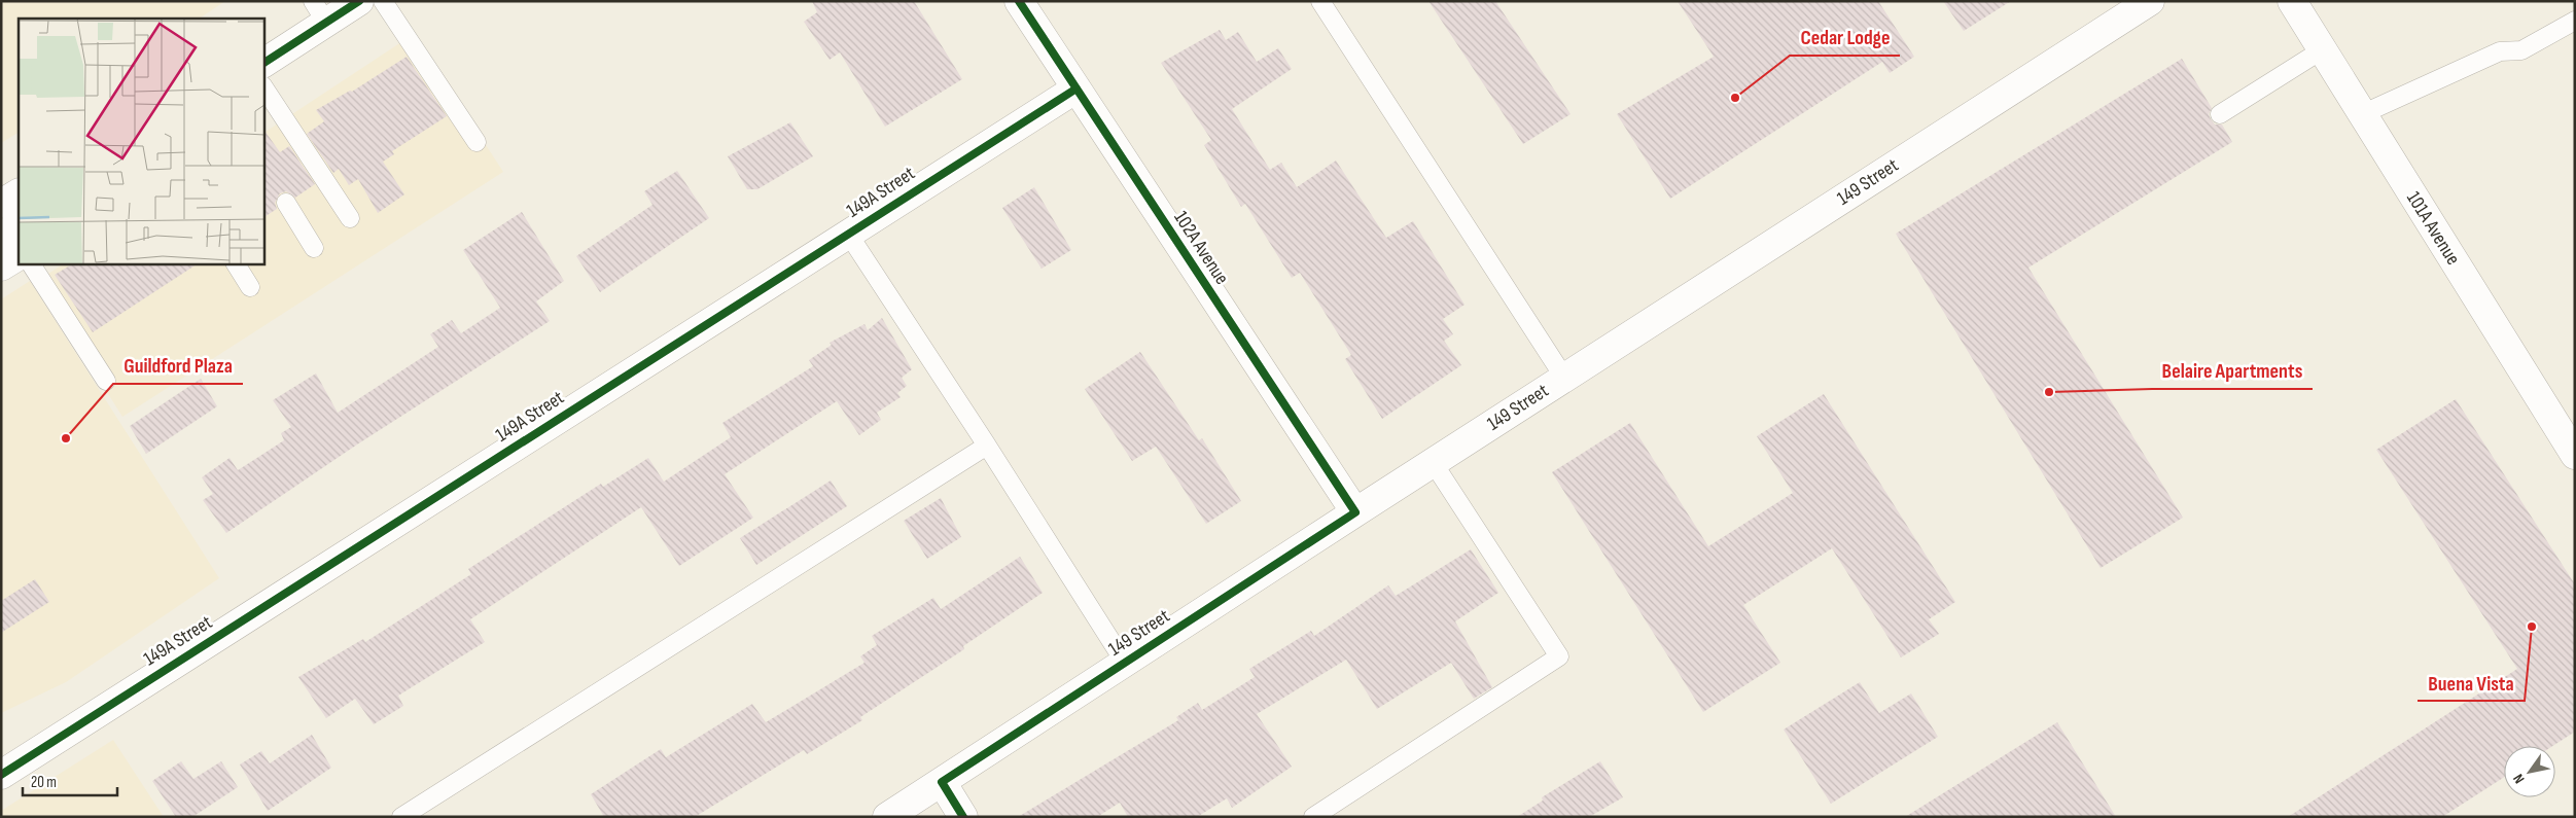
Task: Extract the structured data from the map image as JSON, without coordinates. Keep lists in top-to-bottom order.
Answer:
{
  "streets": {
    "street": [
      "149 Street",
      "149A Street",
      "101A Avenue",
      "102A Avenue"
    ]
  },
  "crossings": [
    ["149 Street", "102A Avenue"],
    ["149A Street", "102A Avenue"]
  ],
  "places": [
    "Cedar Lodge",
    "Belaire Apartments",
    "Guildford Plaza",
    "Buena Vista"
  ],
  "scale_bar": "20 m",
  "north": "bottom left"
}
